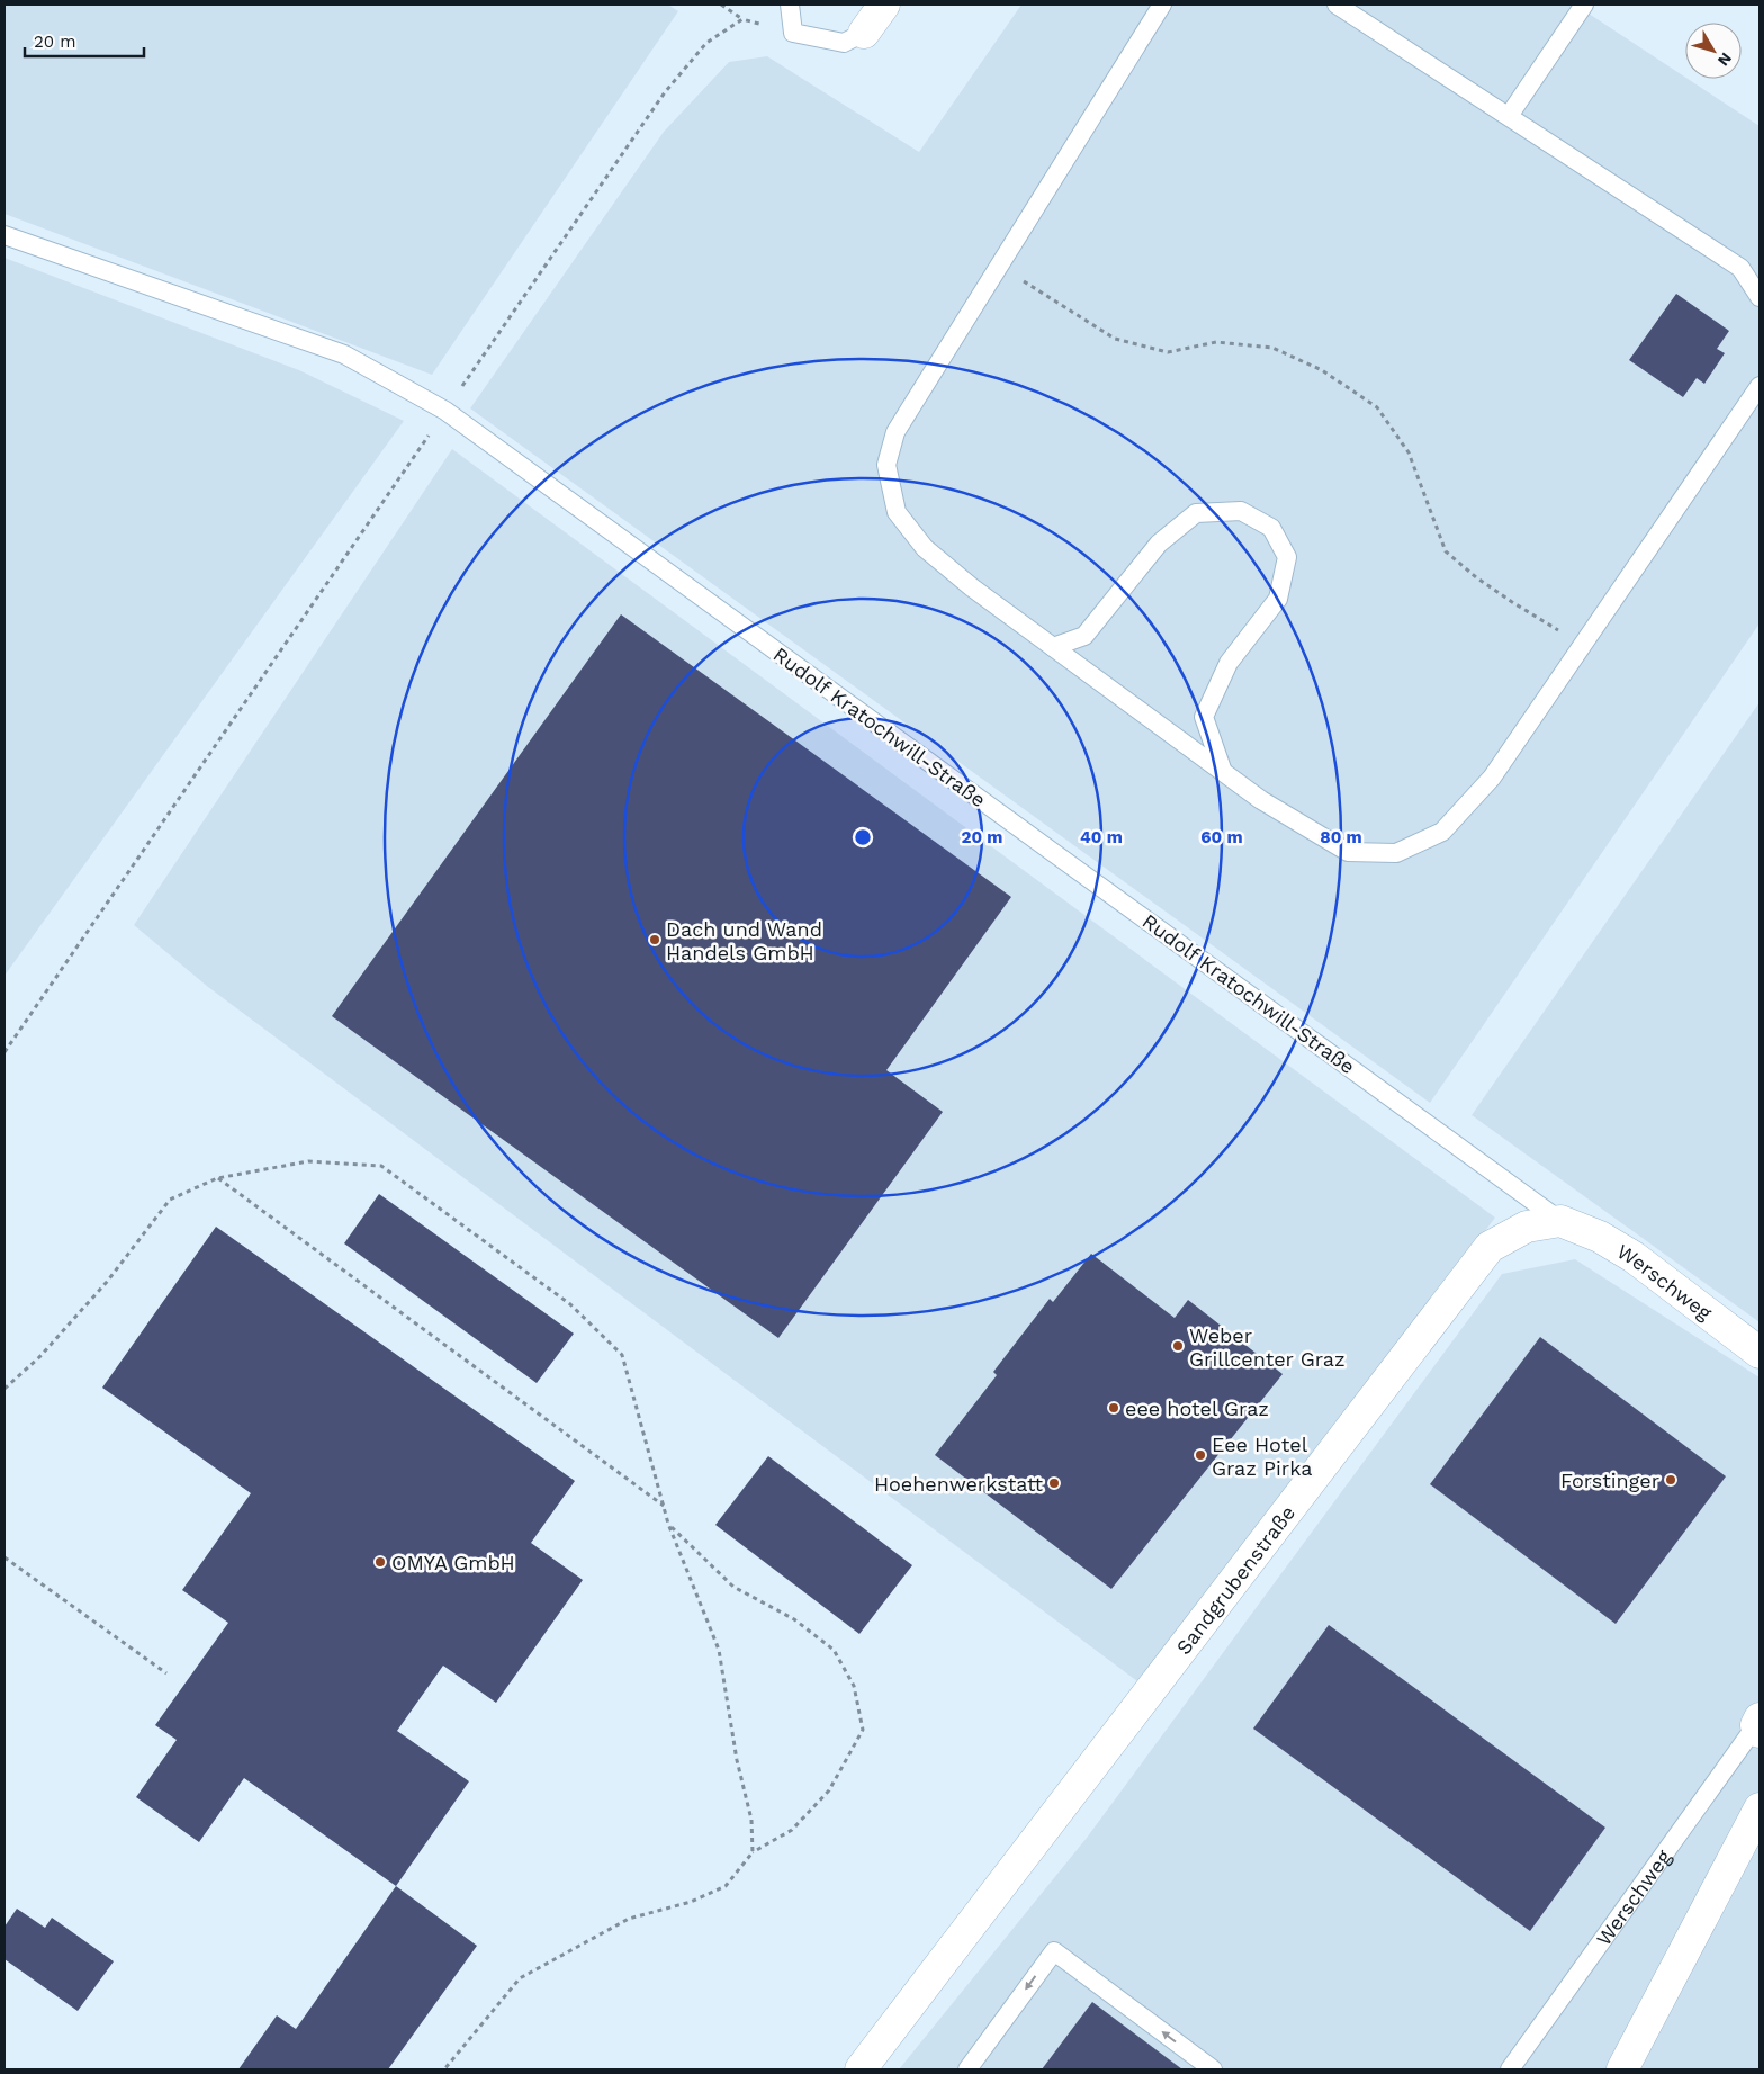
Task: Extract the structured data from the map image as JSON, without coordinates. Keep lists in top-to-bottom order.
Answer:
{
  "streets": {
    "street": ["Werschweg", "Sandgrubenstraße"],
    "lane": ["Rudolf Kratochwill-Straße"]
  },
  "crossings": [
    ["Rudolf Kratochwill-Straße", "Werschweg"],
    ["Rudolf Kratochwill-Straße", "Sandgrubenstraße"],
    ["Werschweg", "Sandgrubenstraße"]
  ],
  "places": [
    "Dach und Wand Handels GmbH",
    "Weber Grillcenter Graz",
    "eee hotel Graz",
    "Eee Hotel Graz Pirka",
    "Forstinger",
    "Hoehenwerkstatt",
    "OMYA GmbH"
  ],
  "scale_bar": "20 m",
  "north": "bottom right",
  "rings": [
    "20 m",
    "40 m",
    "60 m",
    "80 m"
  ]
}
